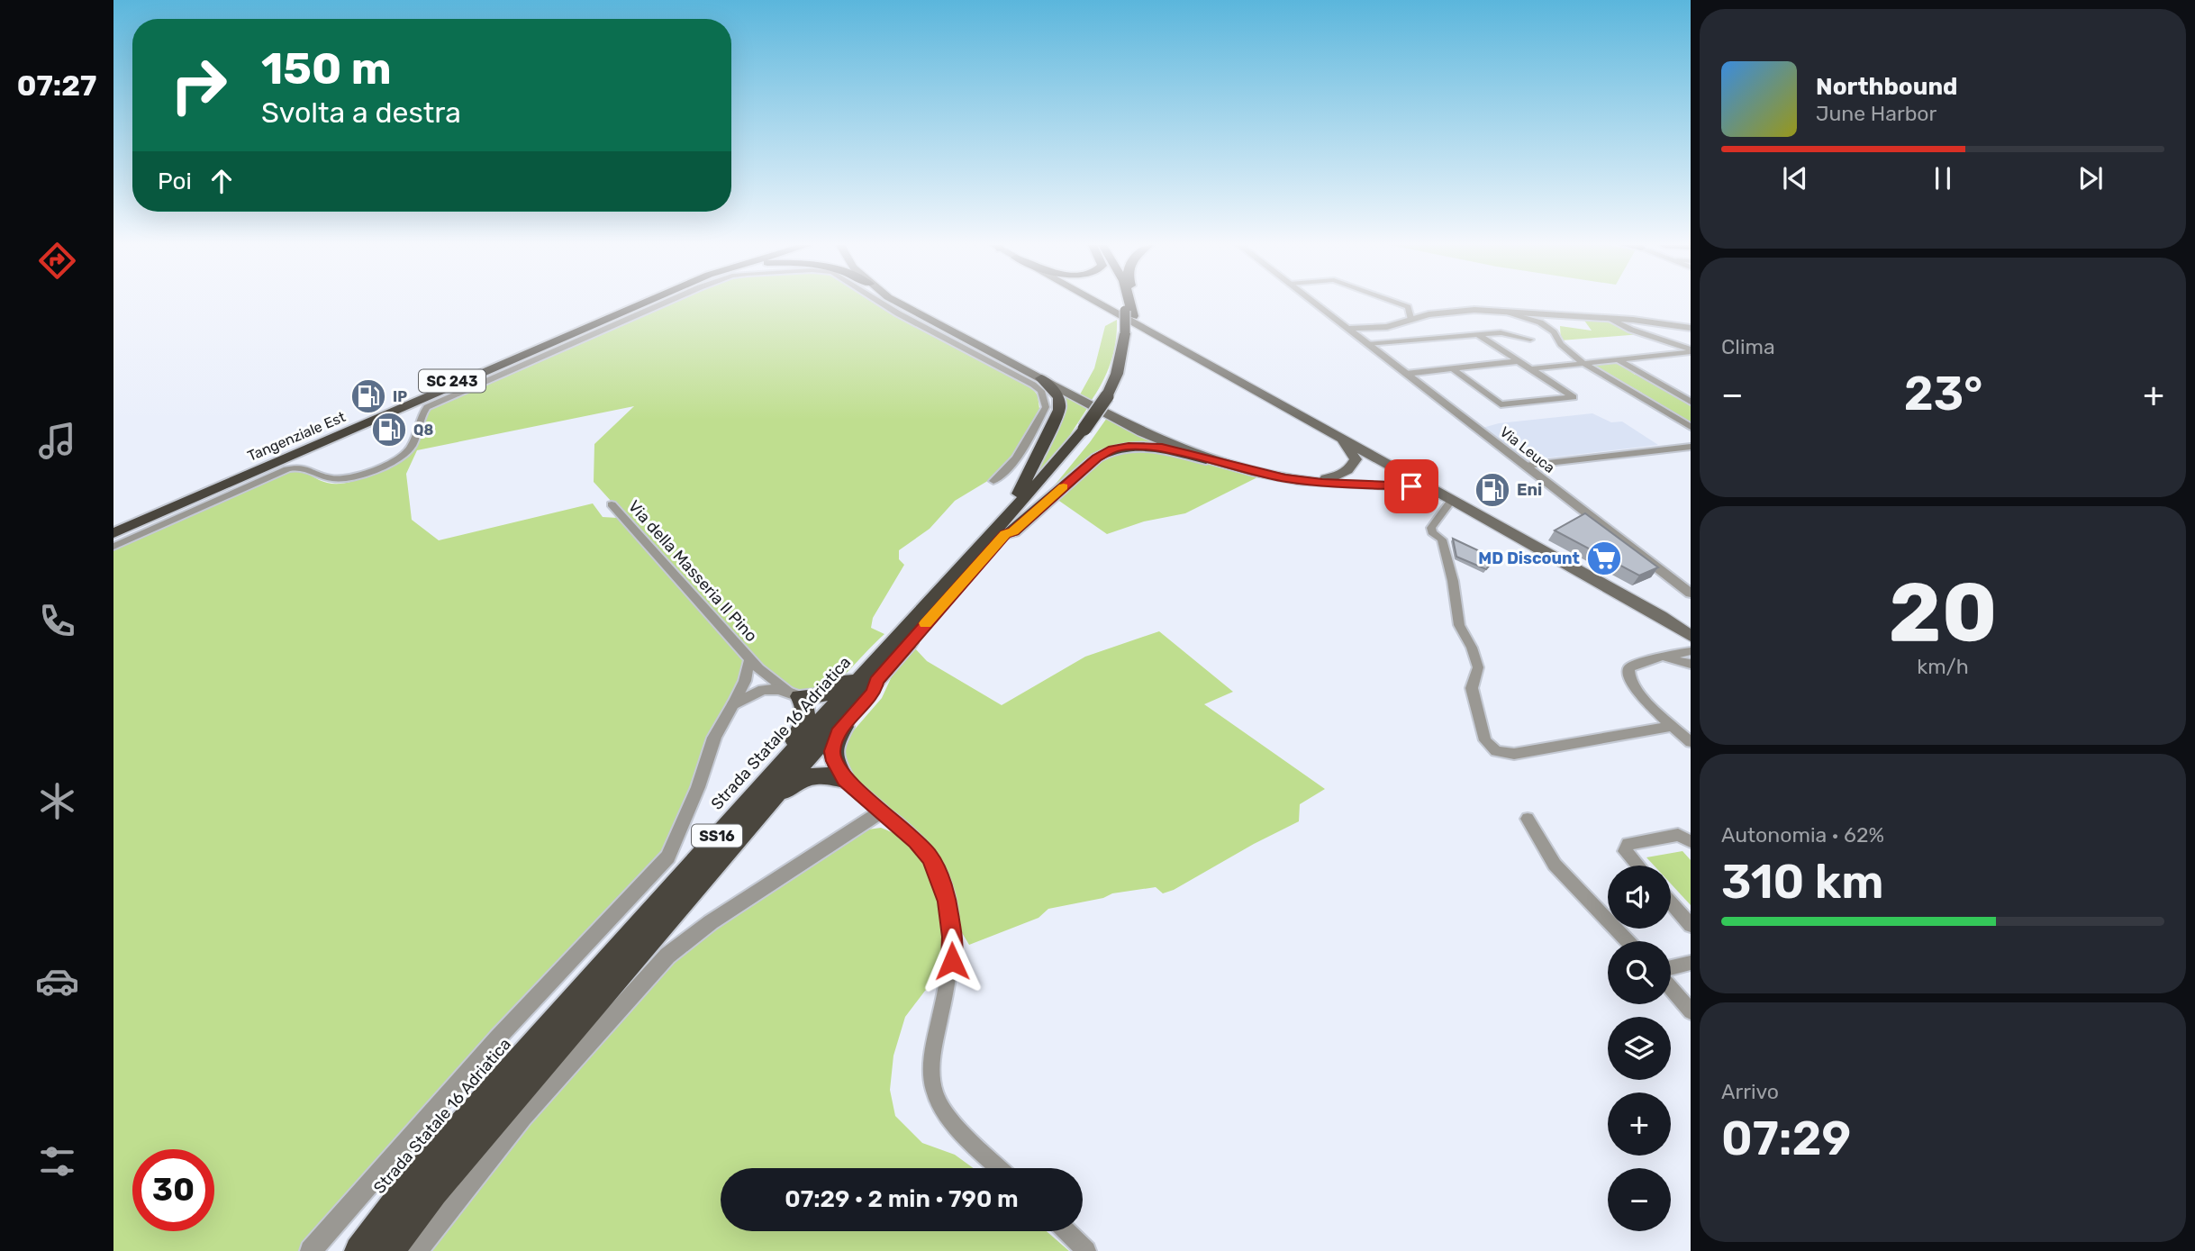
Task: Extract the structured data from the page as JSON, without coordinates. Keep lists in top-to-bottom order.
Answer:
{
  "streets": {
    "highway": [
      "SC 243",
      "Tangenziale Est",
      "Strada Statale 16 Adriatica",
      "SS16"
    ],
    "street": ["Via Leuca", "Via della Masseria Il Pino"]
  },
  "places": {
    "fuel station": ["IP", "Q8", "Eni"],
    "supermarket": ["MD Discount"]
  },
  "page": {
    "tabs": "07:27",
    "turn": ["150 m", "Svolta a destra"],
    "song": ["Northbound", "June Harbor"],
    "then": "Poi",
    "tile": [
      "Clima",
      ["20", "km/h"],
      ["Autonomia · 62%", "310 km"],
      ["Arrivo", "07:29"]
    ],
    "heat": ["−", "23°", "+"],
    "map_buttons": ["+", "−"],
    "limit": "30",
    "trip": "07:29 · 2 min · 790 m"
  }
}
